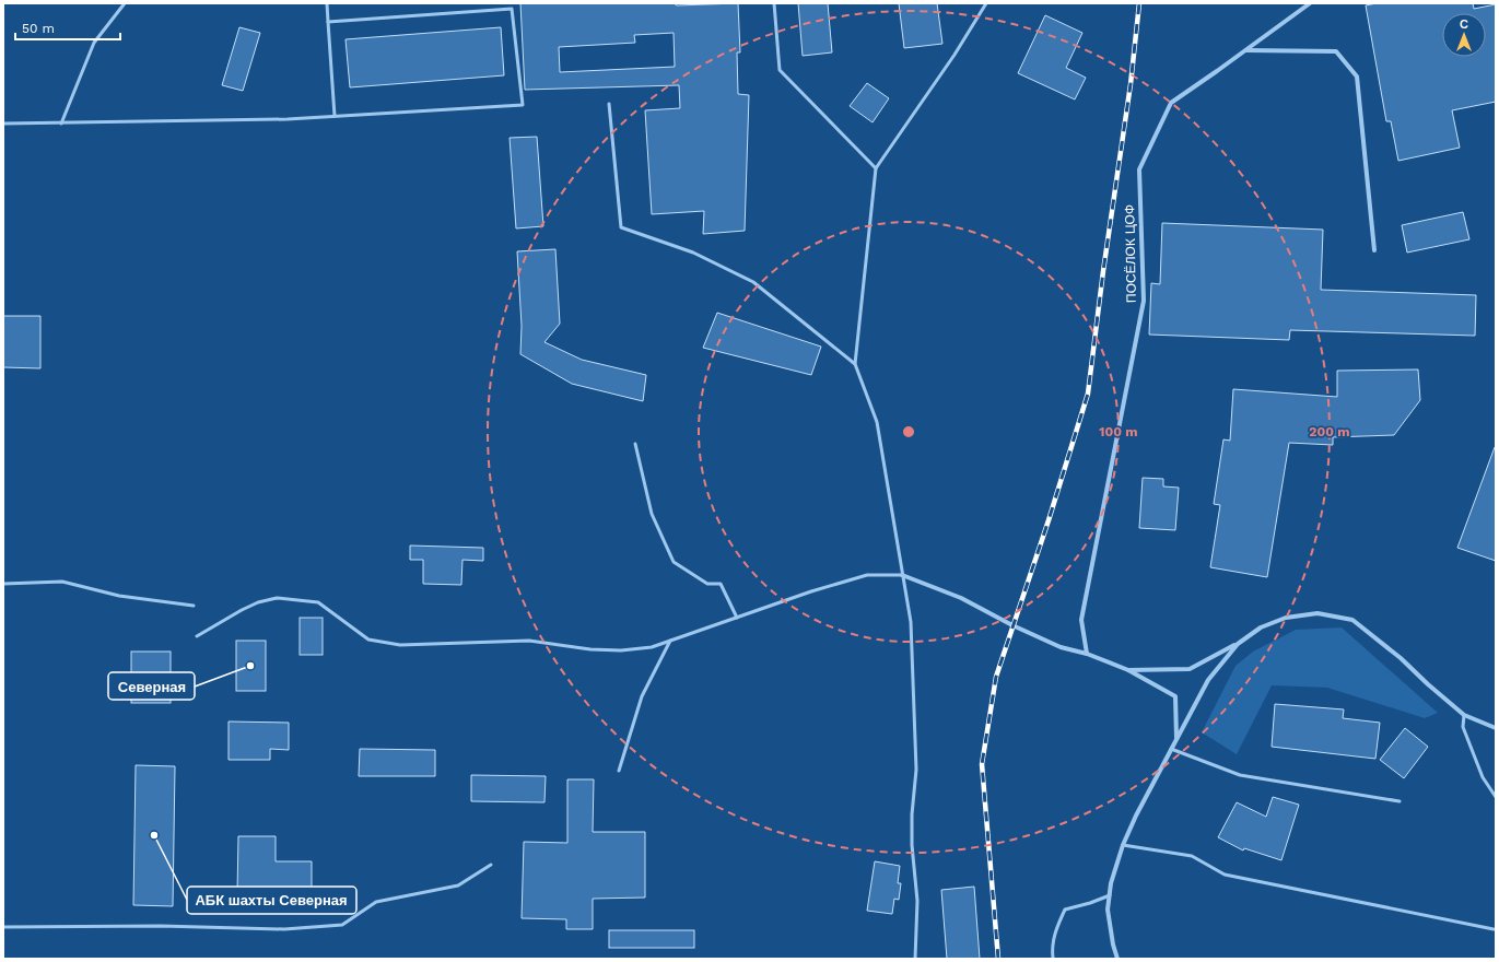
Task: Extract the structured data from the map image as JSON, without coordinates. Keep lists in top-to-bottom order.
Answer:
{
  "streets": {
    "street": ["ПОСЁЛОК ЦОФ"]
  },
  "places": ["Северная", "АБК шахты Северная"],
  "scale_bar": "50 m",
  "north": "top",
  "rings": ["100 m", "200 m"]
}
